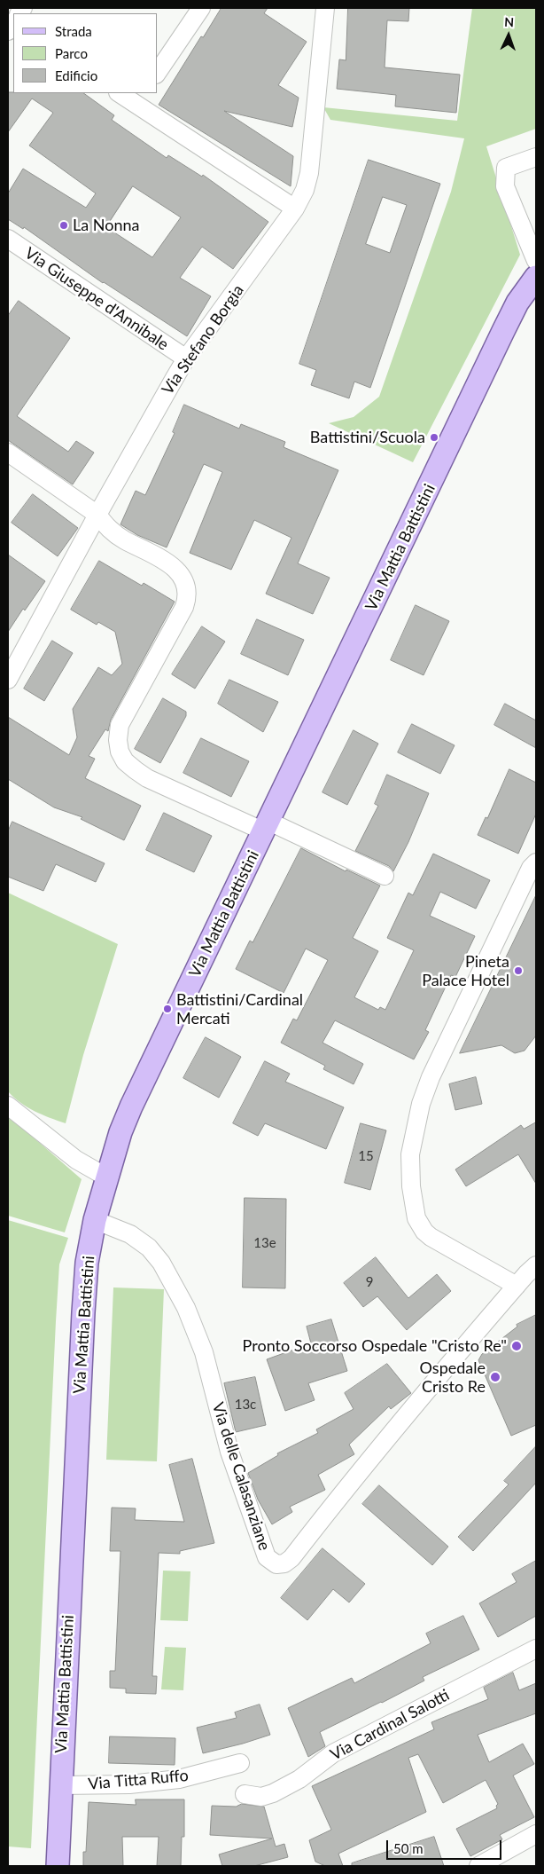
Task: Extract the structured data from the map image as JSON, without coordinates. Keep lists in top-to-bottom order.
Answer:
{
  "streets": {
    "main road": ["Via Mattia Battistini"],
    "street": [
      "Via Giuseppe d'Annibale",
      "Via Stefano Borgia",
      "Via delle Calasanziane",
      "Via Cardinal Salotti",
      "Via Titta Ruffo"
    ]
  },
  "crossings": [
    ["Via Giuseppe d'Annibale", "Via Stefano Borgia"],
    ["Via Mattia Battistini", "Via delle Calasanziane"],
    ["Via Mattia Battistini", "Via Titta Ruffo"]
  ],
  "places": [
    "La Nonna",
    "Battistini/Scuola",
    "Pineta Palace Hotel",
    "Battistini/Cardinal Mercati",
    "Pronto Soccorso Ospedale \"Cristo Re\"",
    "Ospedale Cristo Re"
  ],
  "house_numbers": [
    "15",
    "13e",
    "9",
    "13c"
  ],
  "legend": ["Strada", "Parco", "Edificio"],
  "scale_bar": "50 m",
  "north": "top"
}
